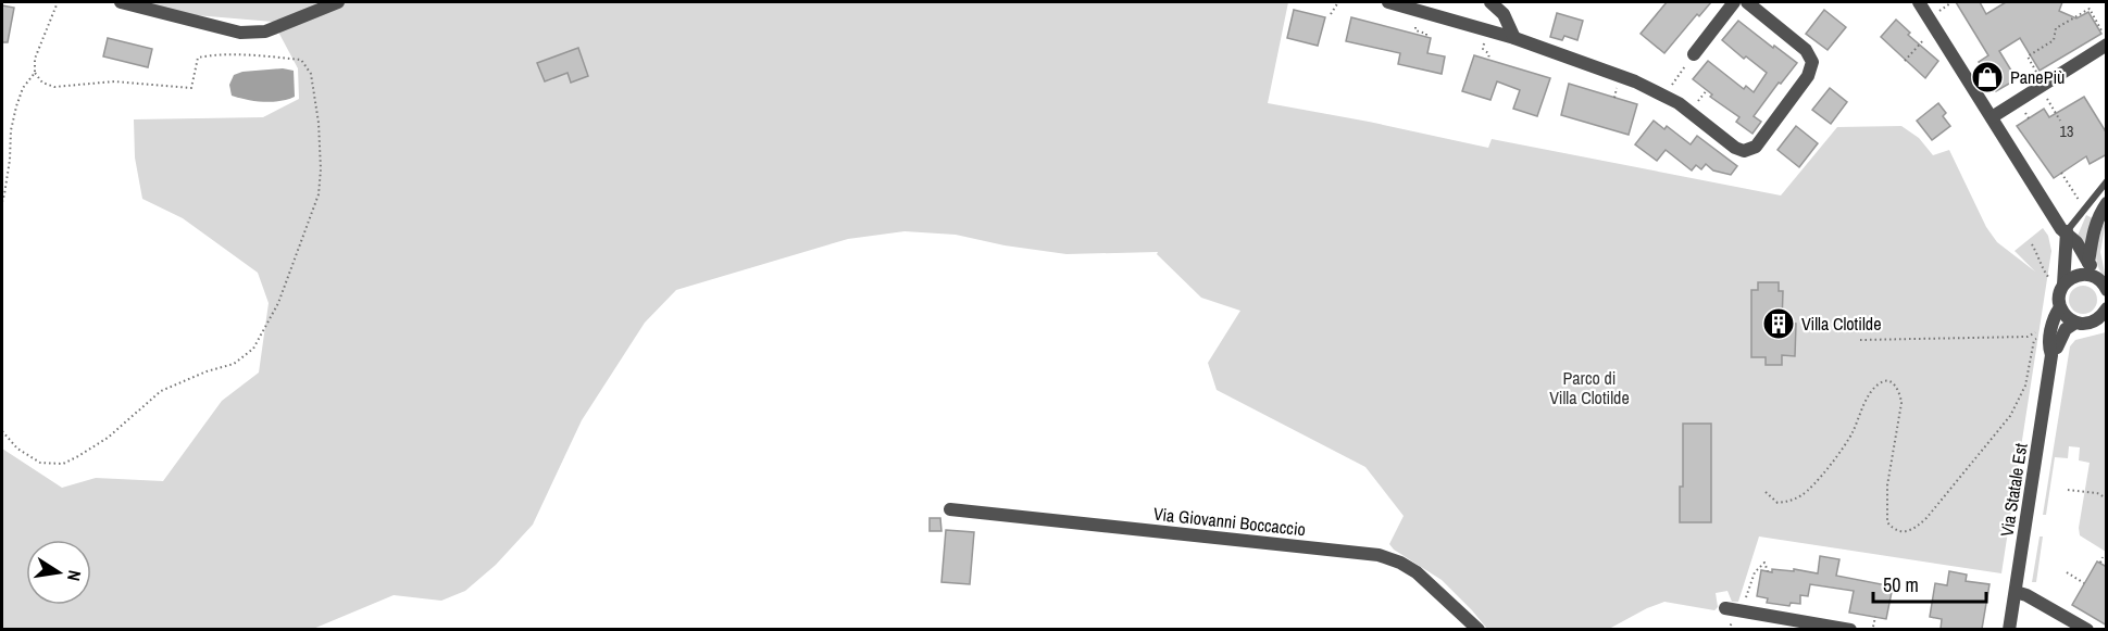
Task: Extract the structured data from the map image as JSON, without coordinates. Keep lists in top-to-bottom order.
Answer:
{
  "streets": {
    "street": ["Via Statale Est", "Via Giovanni Boccaccio"]
  },
  "parks": ["Parco di Villa Clotilde"],
  "places": {
    "shop": ["PanePiù"],
    "building": ["Villa Clotilde"]
  },
  "house_numbers": ["13"],
  "scale_bar": "50 m",
  "north": "right"
}
